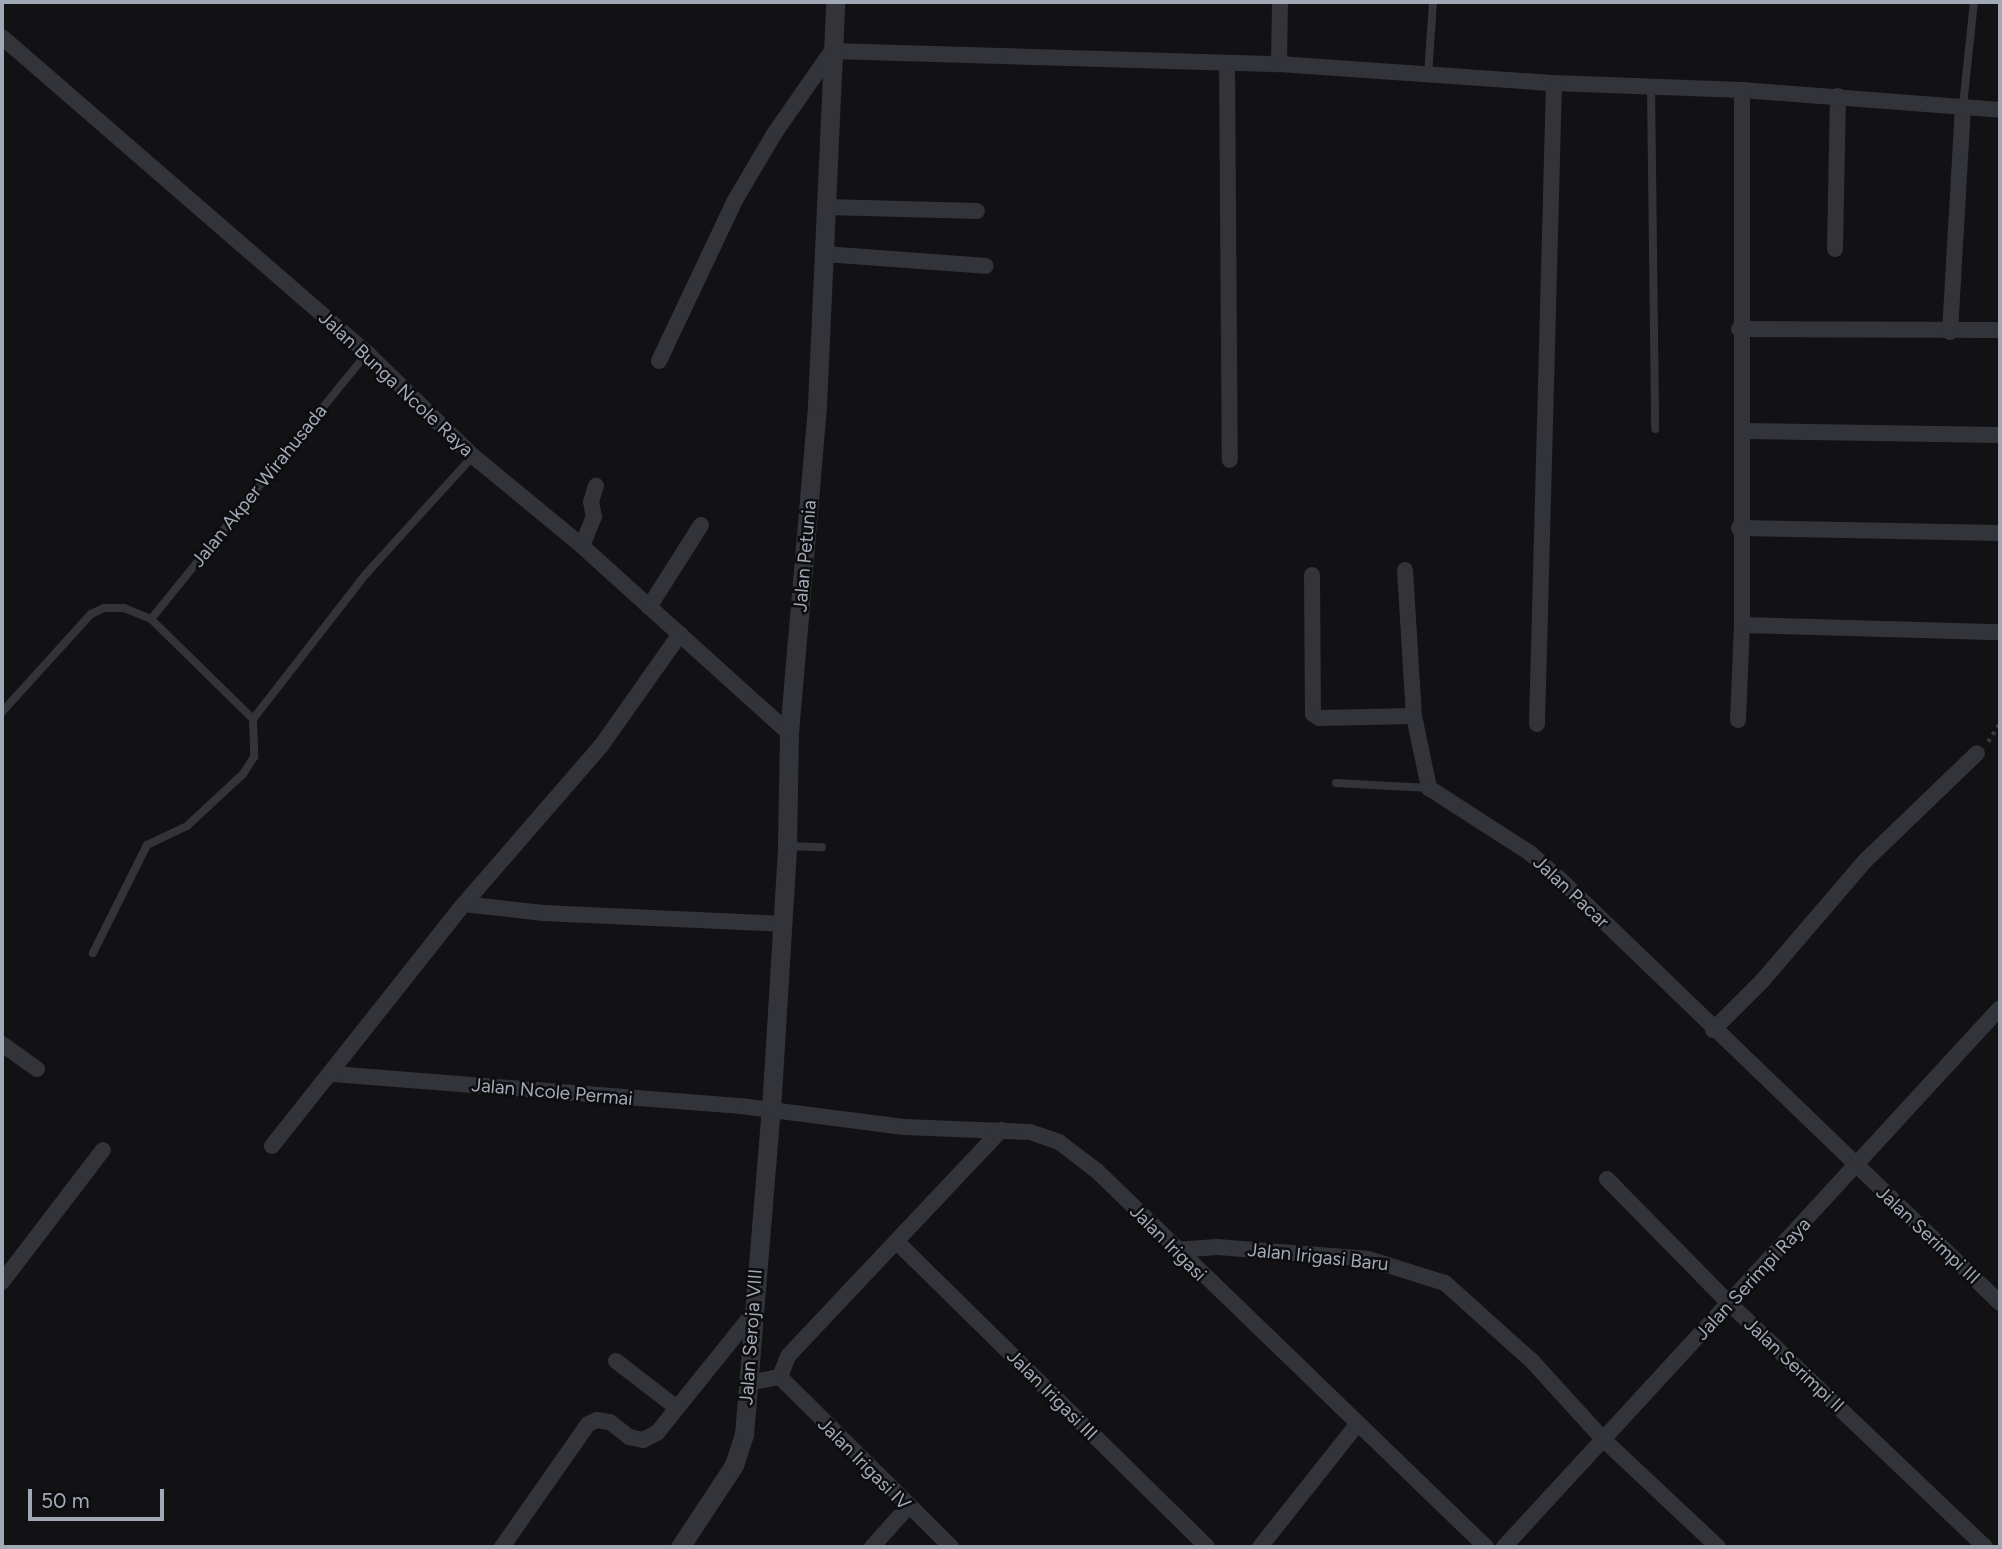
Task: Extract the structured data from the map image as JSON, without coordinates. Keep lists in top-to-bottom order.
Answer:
{
  "streets": {
    "street": [
      "Jalan Bunga Ncole Raya",
      "Jalan Petunia",
      "Jalan Pacar",
      "Jalan Ncole Permai",
      "Jalan Serimpi III",
      "Jalan Irigasi",
      "Jalan Irigasi Baru",
      "Jalan Serimpi Raya",
      "Jalan Seroja VIII",
      "Jalan Serimpi II",
      "Jalan Irigasi III",
      "Jalan Irigasi IV"
    ],
    "lane": ["Jalan Akper Wirahusada"]
  },
  "crossings": [
    ["Jalan Bunga Ncole Raya", "Jalan Akper Wirahusada"],
    ["Jalan Bunga Ncole Raya", "Jalan Petunia"],
    ["Jalan Petunia", "Jalan Ncole Permai"],
    ["Jalan Petunia", "Jalan Irigasi"],
    ["Jalan Petunia", "Jalan Seroja VIII"],
    ["Jalan Pacar", "Jalan Serimpi III"],
    ["Jalan Pacar", "Jalan Serimpi Raya"],
    ["Jalan Ncole Permai", "Jalan Irigasi"],
    ["Jalan Ncole Permai", "Jalan Seroja VIII"],
    ["Jalan Serimpi III", "Jalan Serimpi Raya"],
    ["Jalan Irigasi", "Jalan Irigasi Baru"],
    ["Jalan Irigasi", "Jalan Seroja VIII"],
    ["Jalan Irigasi Baru", "Jalan Serimpi Raya"],
    ["Jalan Serimpi Raya", "Jalan Serimpi II"]
  ],
  "scale_bar": "50 m"
}
